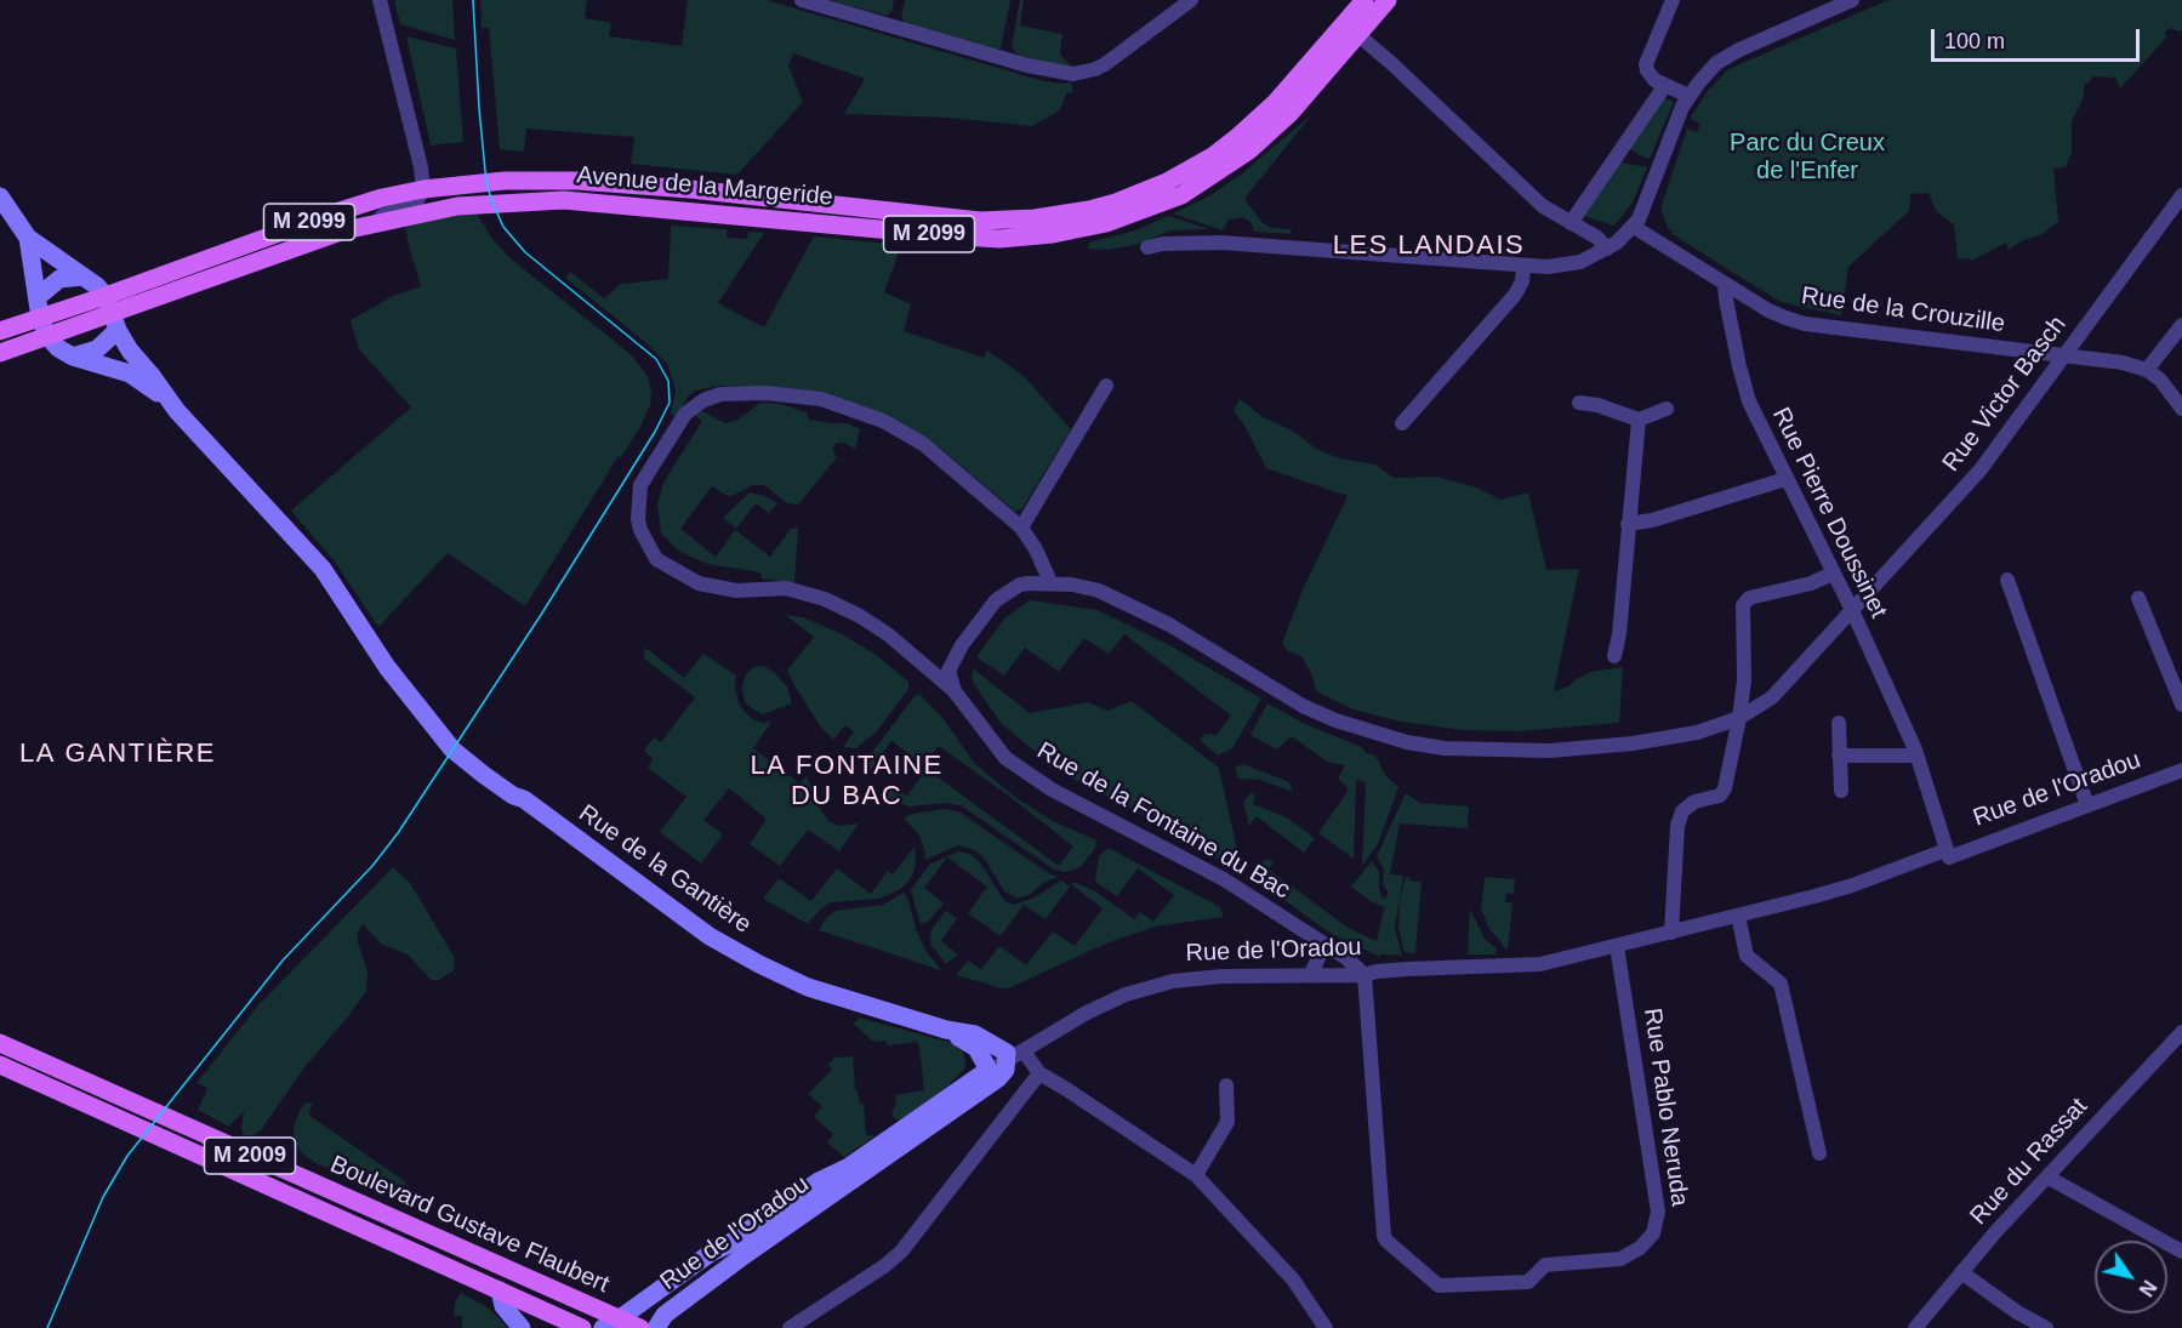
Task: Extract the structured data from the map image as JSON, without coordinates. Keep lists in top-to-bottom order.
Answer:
{
  "streets": {
    "main road": [
      "Avenue de la Margeride",
      "M 2099",
      "Rue de l'Oradou",
      "Rue de la Gantière",
      "M 2009",
      "Boulevard Gustave Flaubert"
    ],
    "street": [
      "Rue de la Crouzille",
      "Rue Victor Basch",
      "Rue Pierre Doussinet",
      "Rue de la Fontaine du Bac",
      "Rue Pablo Neruda",
      "Rue du Rassat"
    ]
  },
  "crossings": [
    ["Avenue de la Margeride", "M 2099"],
    ["Avenue de la Margeride", "Rue de la Gantière"],
    ["Rue de la Crouzille", "Rue Victor Basch"],
    ["Rue de la Crouzille", "Rue Pierre Doussinet"],
    ["Rue Victor Basch", "Rue Pierre Doussinet"],
    ["Rue Pierre Doussinet", "Rue de l'Oradou"],
    ["Rue de l'Oradou", "Rue de la Fontaine du Bac"],
    ["Rue de l'Oradou", "Rue de la Gantière"],
    ["Rue de l'Oradou", "Rue Pablo Neruda"],
    ["Rue de l'Oradou", "Boulevard Gustave Flaubert"],
    ["Rue de la Fontaine du Bac", "Rue Pablo Neruda"]
  ],
  "districts": ["LES LANDAIS", "LA GANTIÈRE", "LA FONTAINE DU BAC"],
  "parks": ["Parc du Creux de l'Enfer"],
  "scale_bar": "100 m",
  "north": "bottom right"
}
